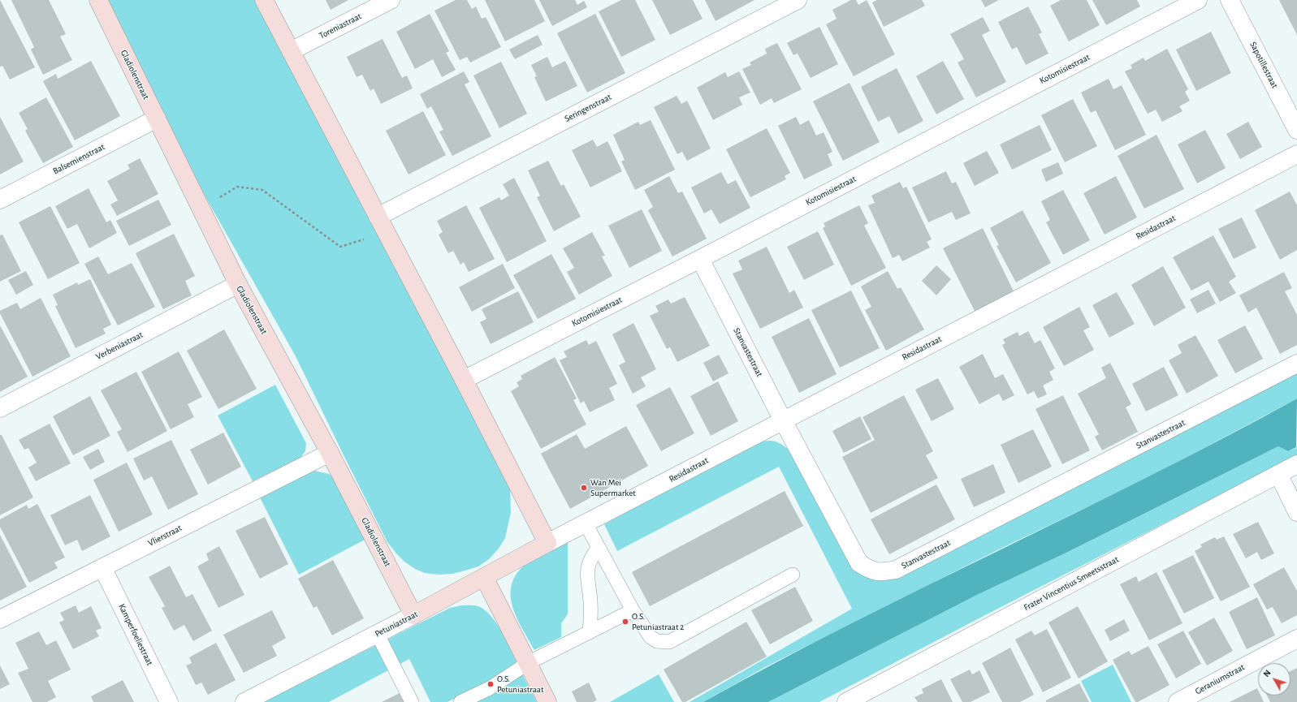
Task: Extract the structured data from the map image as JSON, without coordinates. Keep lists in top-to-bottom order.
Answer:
{
  "streets": {
    "street": [
      "Toreniastraat",
      "Sapotillestraat",
      "Kotomisiestraat",
      "Gladiolenstraat",
      "Seringenstraat",
      "Balsemienstraat",
      "Residastraat",
      "Verbeniastraat",
      "Stanvastestraat",
      "Vlierstraat",
      "Frater Vincentius Smeetsstraat",
      "Petuniastraat",
      "Kamperfoeliestraat",
      "Geraniumstraat"
    ]
  },
  "crossings": [
    ["Kotomisiestraat", "Stanvastestraat"],
    ["Gladiolenstraat", "Balsemienstraat"],
    ["Gladiolenstraat", "Verbeniastraat"],
    ["Gladiolenstraat", "Vlierstraat"],
    ["Gladiolenstraat", "Petuniastraat"],
    ["Residastraat", "Stanvastestraat"],
    ["Residastraat", "Petuniastraat"],
    ["Vlierstraat", "Kamperfoeliestraat"]
  ],
  "places": ["Wan Mei Supermarket", "O.S. Petuniastraat 2", "O.S. Petuniastraat"],
  "north": "top left"
}
